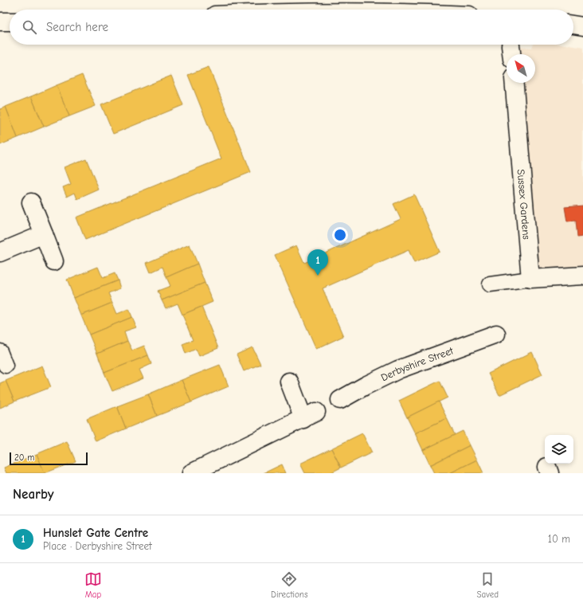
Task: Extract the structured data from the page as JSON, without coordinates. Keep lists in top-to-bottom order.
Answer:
{
  "streets": {
    "street": ["Sussex Gardens", "Derbyshire Street"]
  },
  "scale_bar": "20 m",
  "north": "top left",
  "page": {
    "search": "Search here",
    "pins": "1",
    "scale": "20 m",
    "heading": "Nearby",
    "list": [
      {
        "mark": "1",
        "name": "Hunslet Gate Centre",
        "note": "Place · Derbyshire Street",
        "value": "10 m"
      }
    ],
    "nav": ["Map", "Directions", "Saved"]
  }
}
